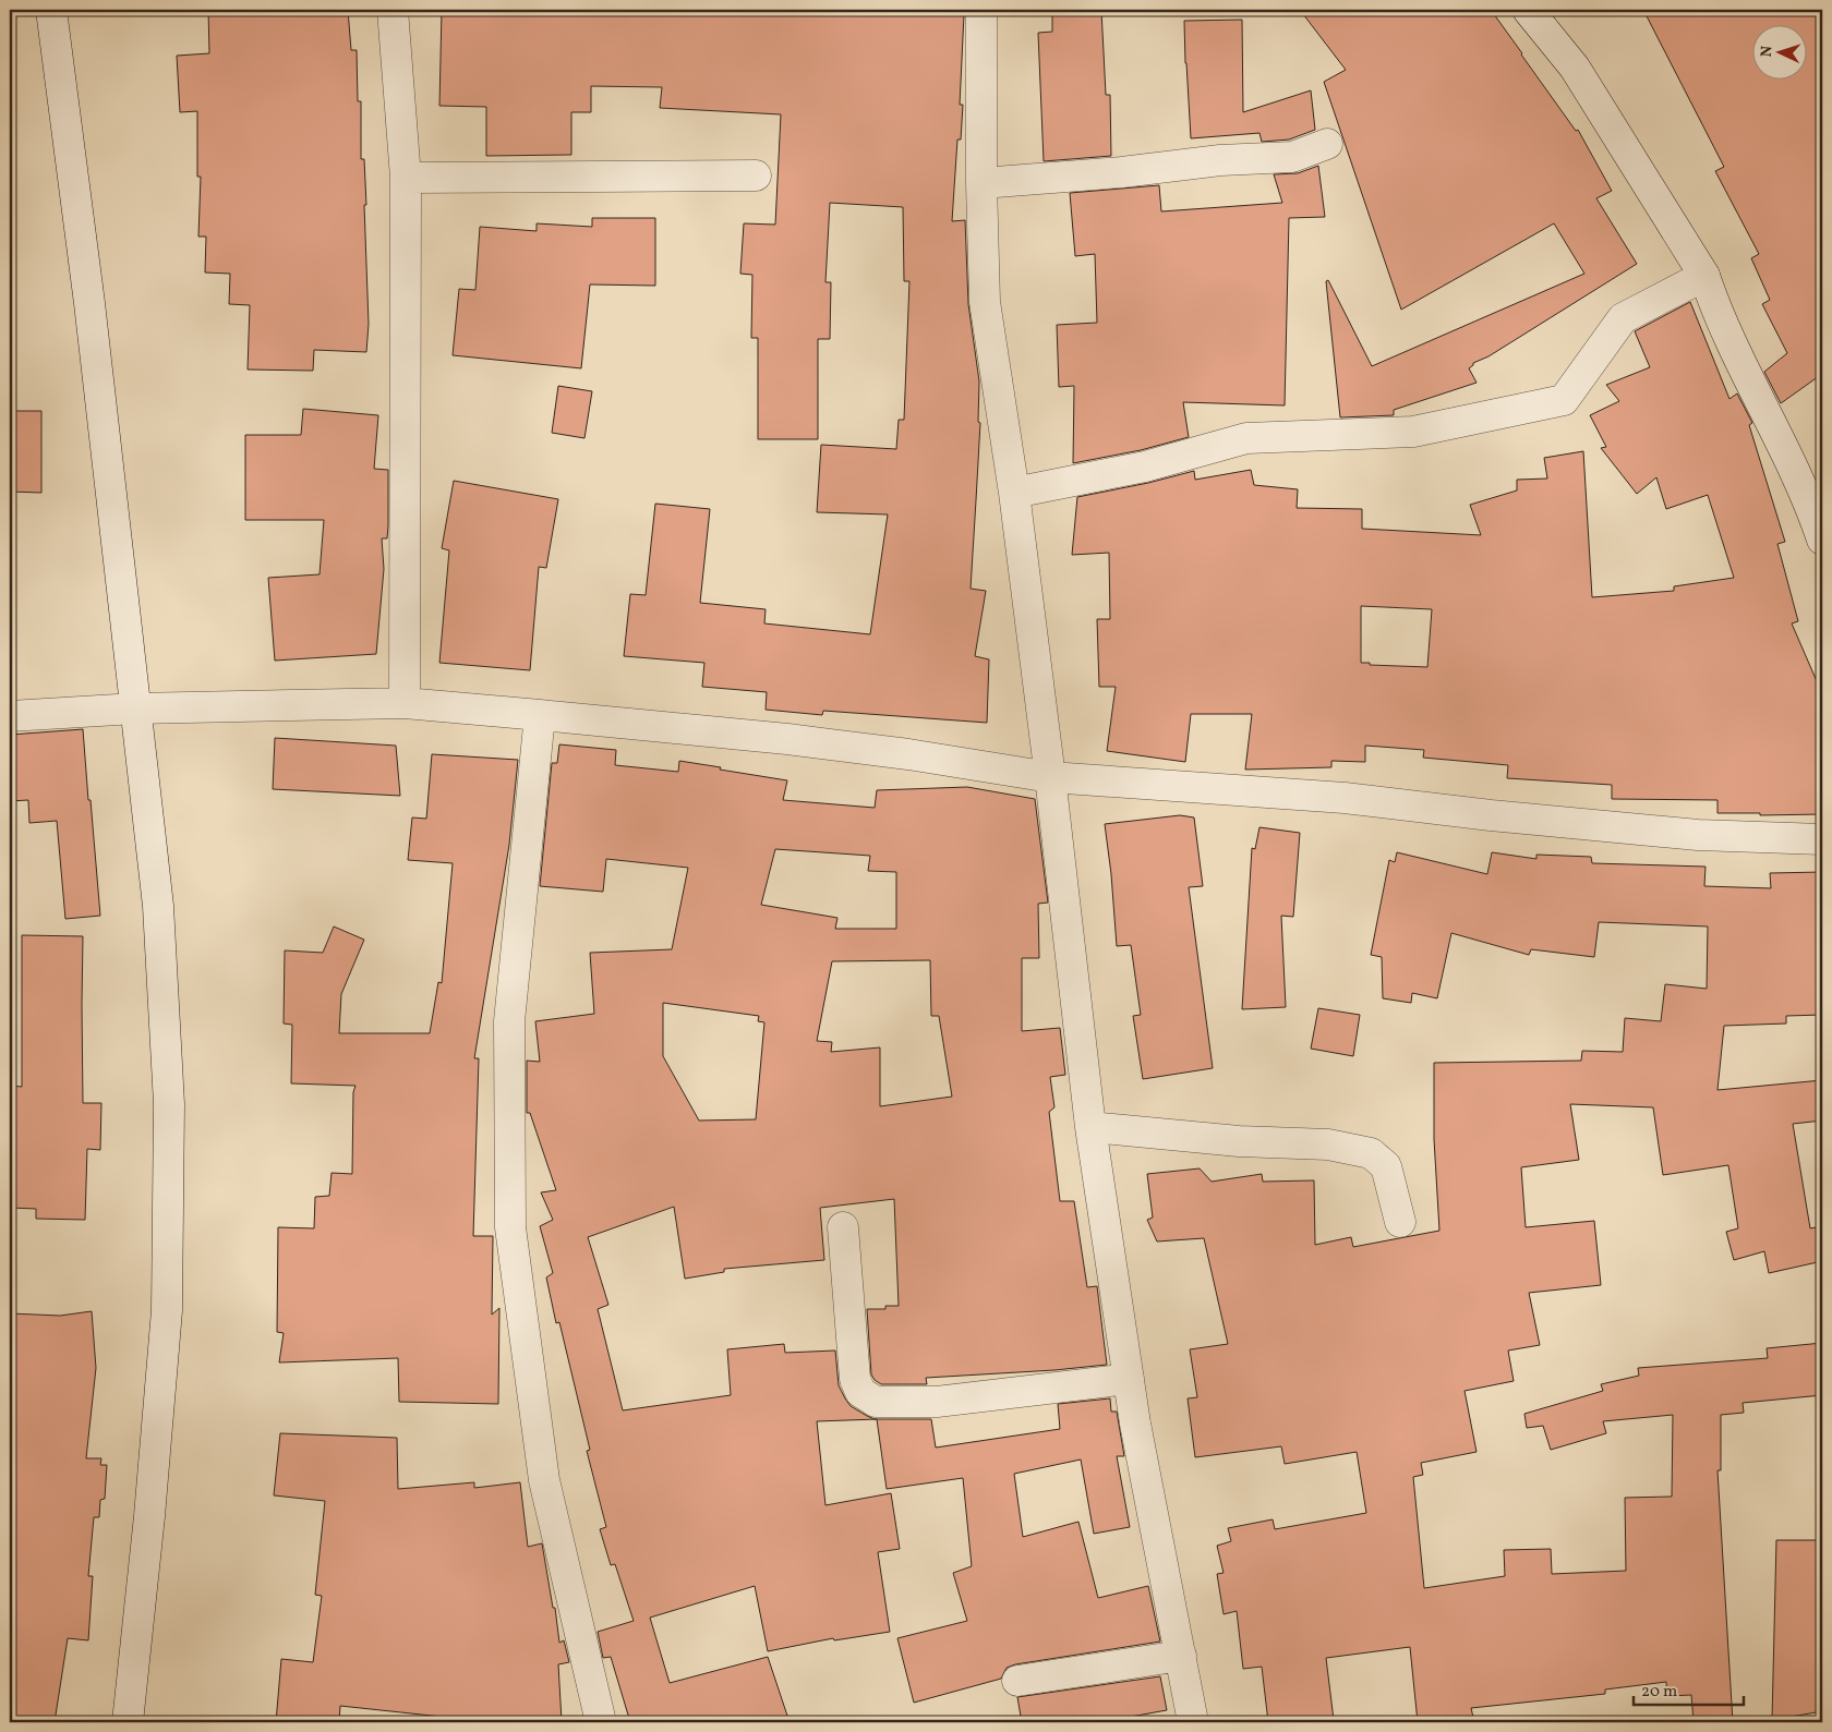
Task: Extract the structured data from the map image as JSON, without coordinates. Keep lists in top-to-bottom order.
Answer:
{
  "scale_bar": "20 m",
  "north": "left"
}
